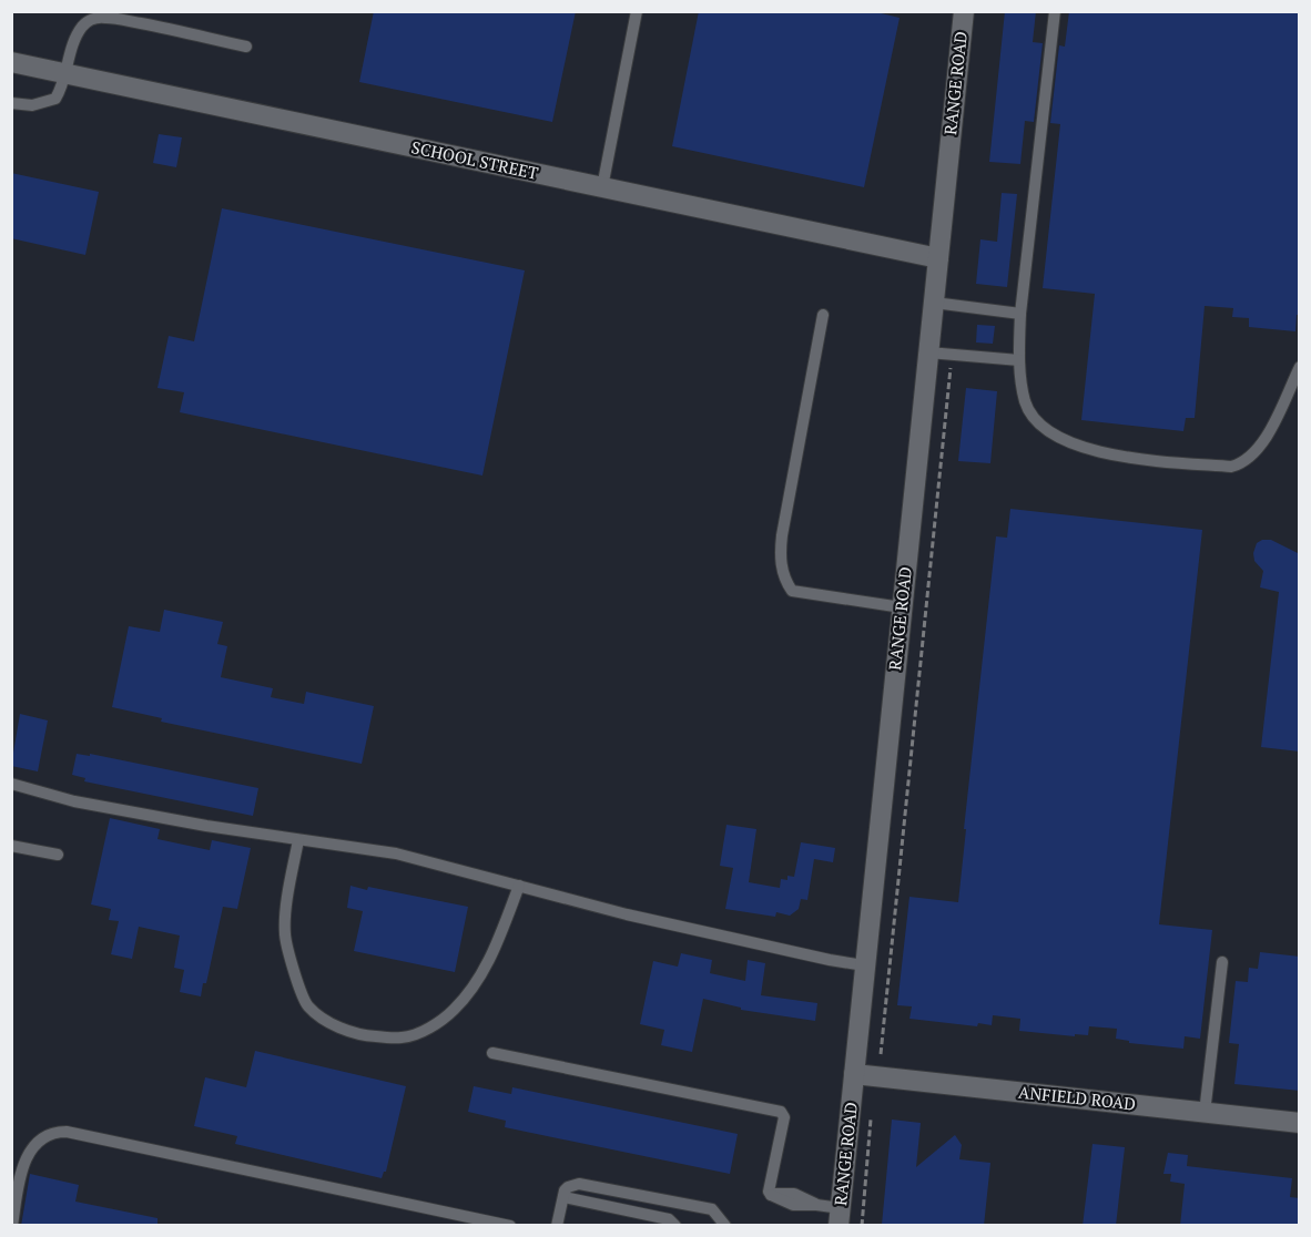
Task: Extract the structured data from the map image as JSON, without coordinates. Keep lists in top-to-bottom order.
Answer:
{
  "streets": {
    "street": ["RANGE ROAD", "SCHOOL STREET", "ANFIELD ROAD"]
  },
  "crossings": [
    ["RANGE ROAD", "SCHOOL STREET"],
    ["RANGE ROAD", "ANFIELD ROAD"]
  ]
}
